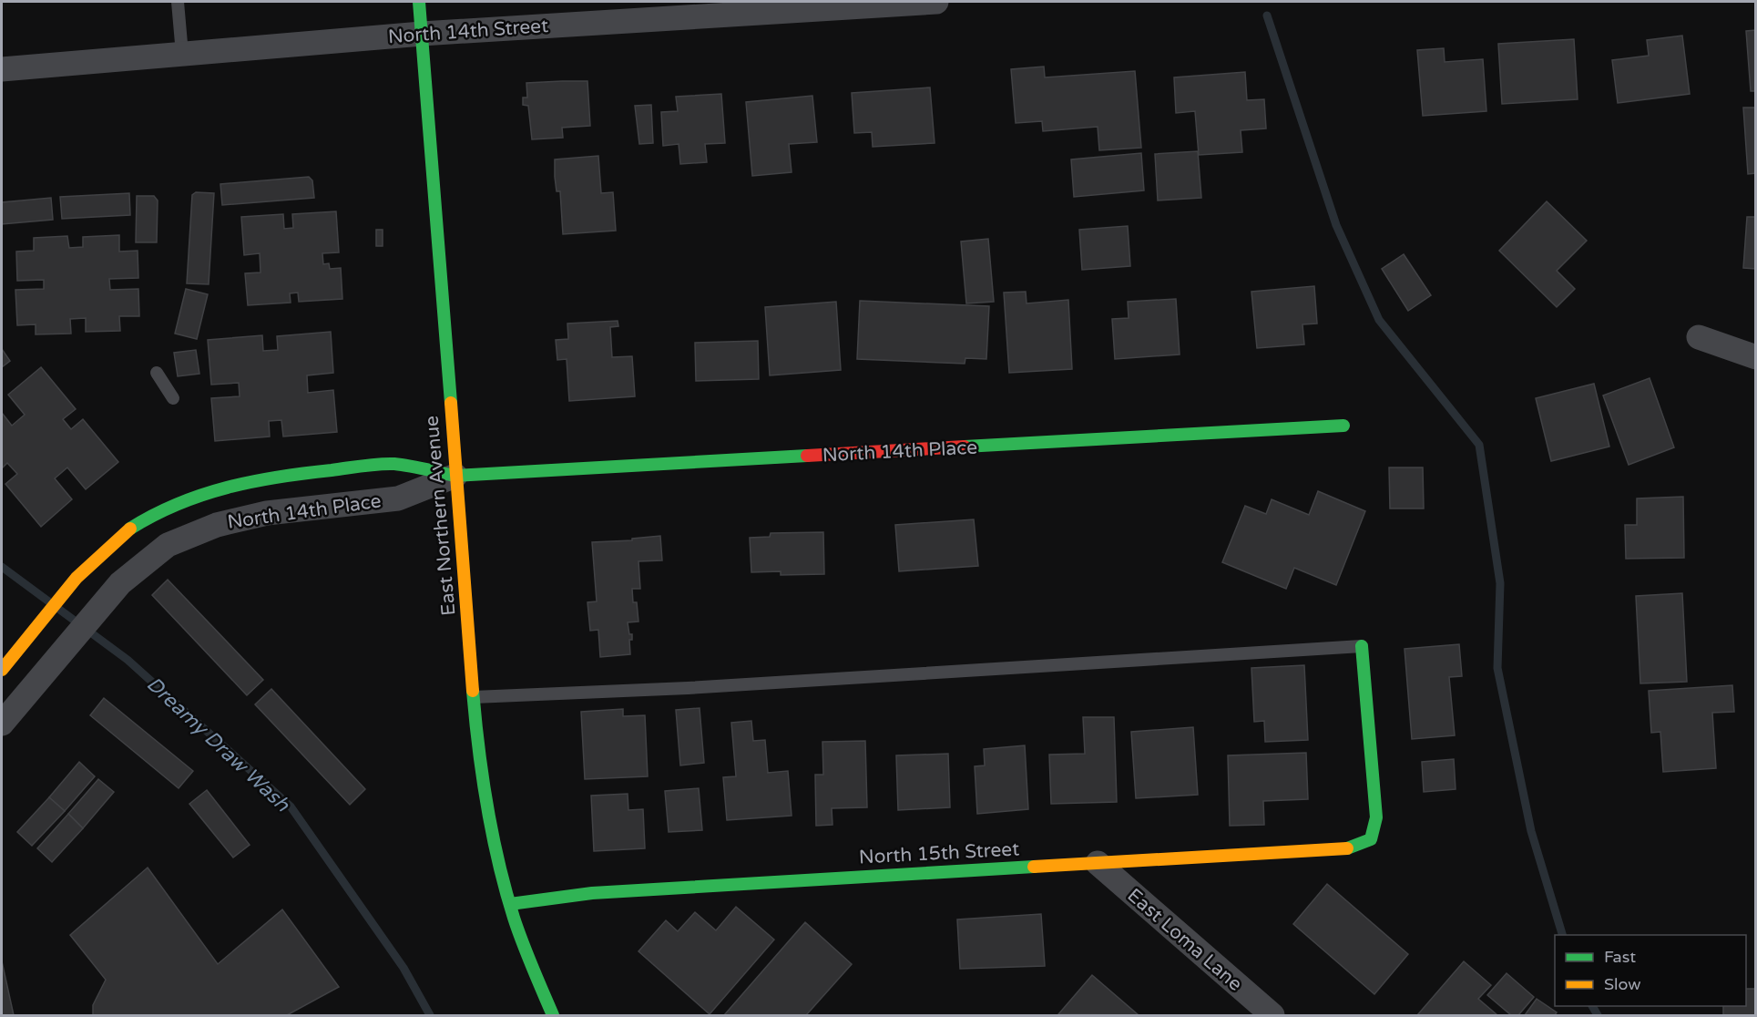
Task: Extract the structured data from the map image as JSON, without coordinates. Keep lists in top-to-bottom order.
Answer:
{
  "streets": {
    "street": [
      "North 14th Street",
      "North 14th Place",
      "East Northern Avenue",
      "North 15th Street",
      "East Loma Lane"
    ]
  },
  "crossings": [
    ["North 14th Street", "East Northern Avenue"],
    ["North 14th Place", "East Northern Avenue"],
    ["East Northern Avenue", "North 15th Street"],
    ["North 15th Street", "East Loma Lane"]
  ],
  "water": ["Dreamy Draw Wash"],
  "legend": ["Fast", "Slow"]
}
